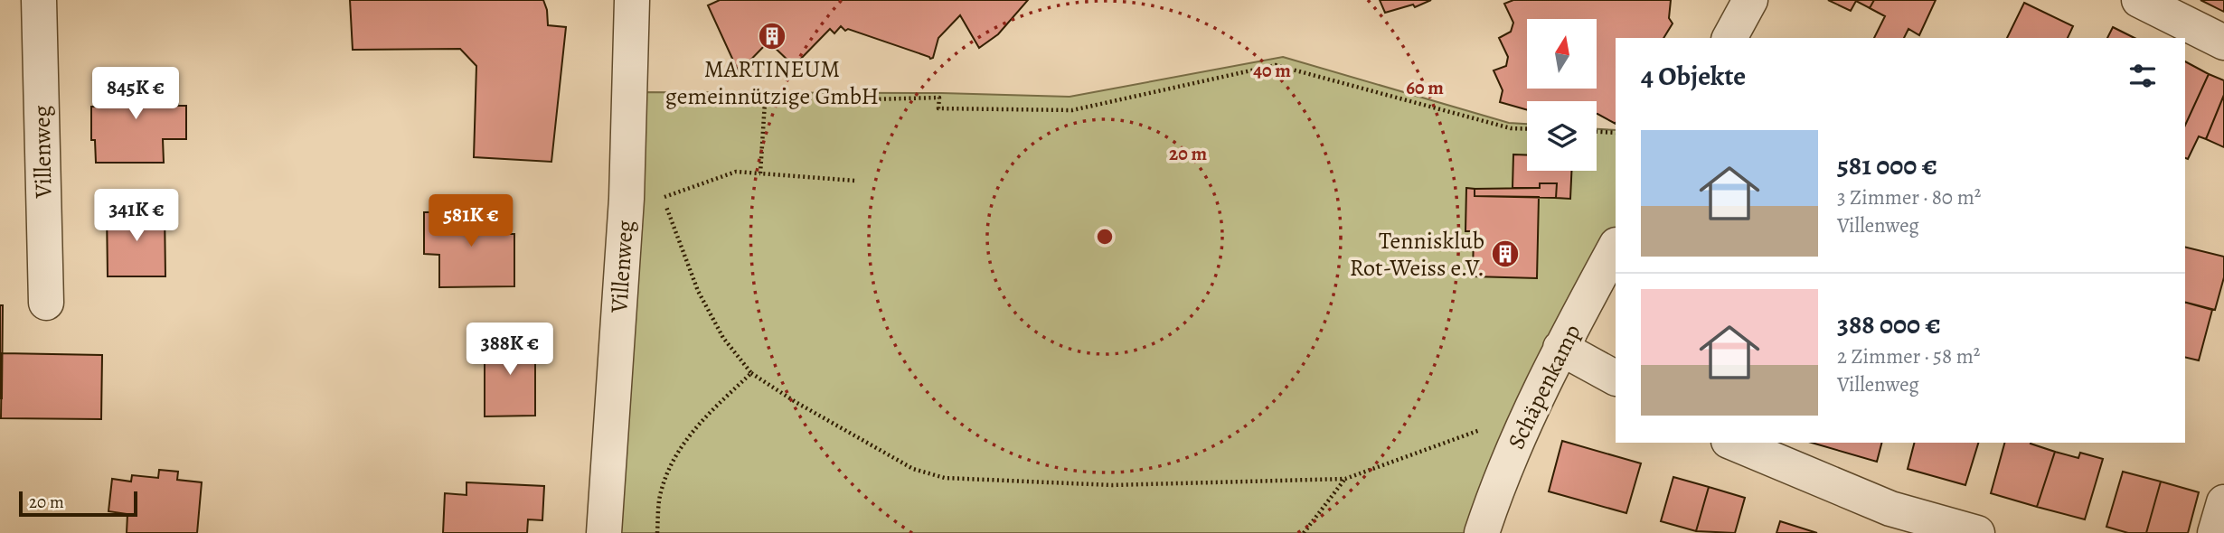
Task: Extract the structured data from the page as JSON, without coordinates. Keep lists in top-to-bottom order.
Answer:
{
  "streets": {
    "street": ["Villenweg", "Schäpenkamp"]
  },
  "places": {
    "building": ["MARTINEUM gemeinnützige GmbH", "Tennisklub Rot-Weiss e.V."]
  },
  "scale_bar": "20 m",
  "north": "top",
  "page": {
    "heading": "4 Objekte",
    "price": [
      "845K €",
      "341K €",
      "581K €",
      "388K €"
    ],
    "list": [
      {
        "name": "581 000 €",
        "note": "3 Zimmer · 80 m² · Villenweg"
      },
      {
        "name": "388 000 €",
        "note": "2 Zimmer · 58 m² · Villenweg"
      }
    ],
    "scale": "20 m"
  },
  "rings": ["40 m", "60 m", "20 m"]
}
